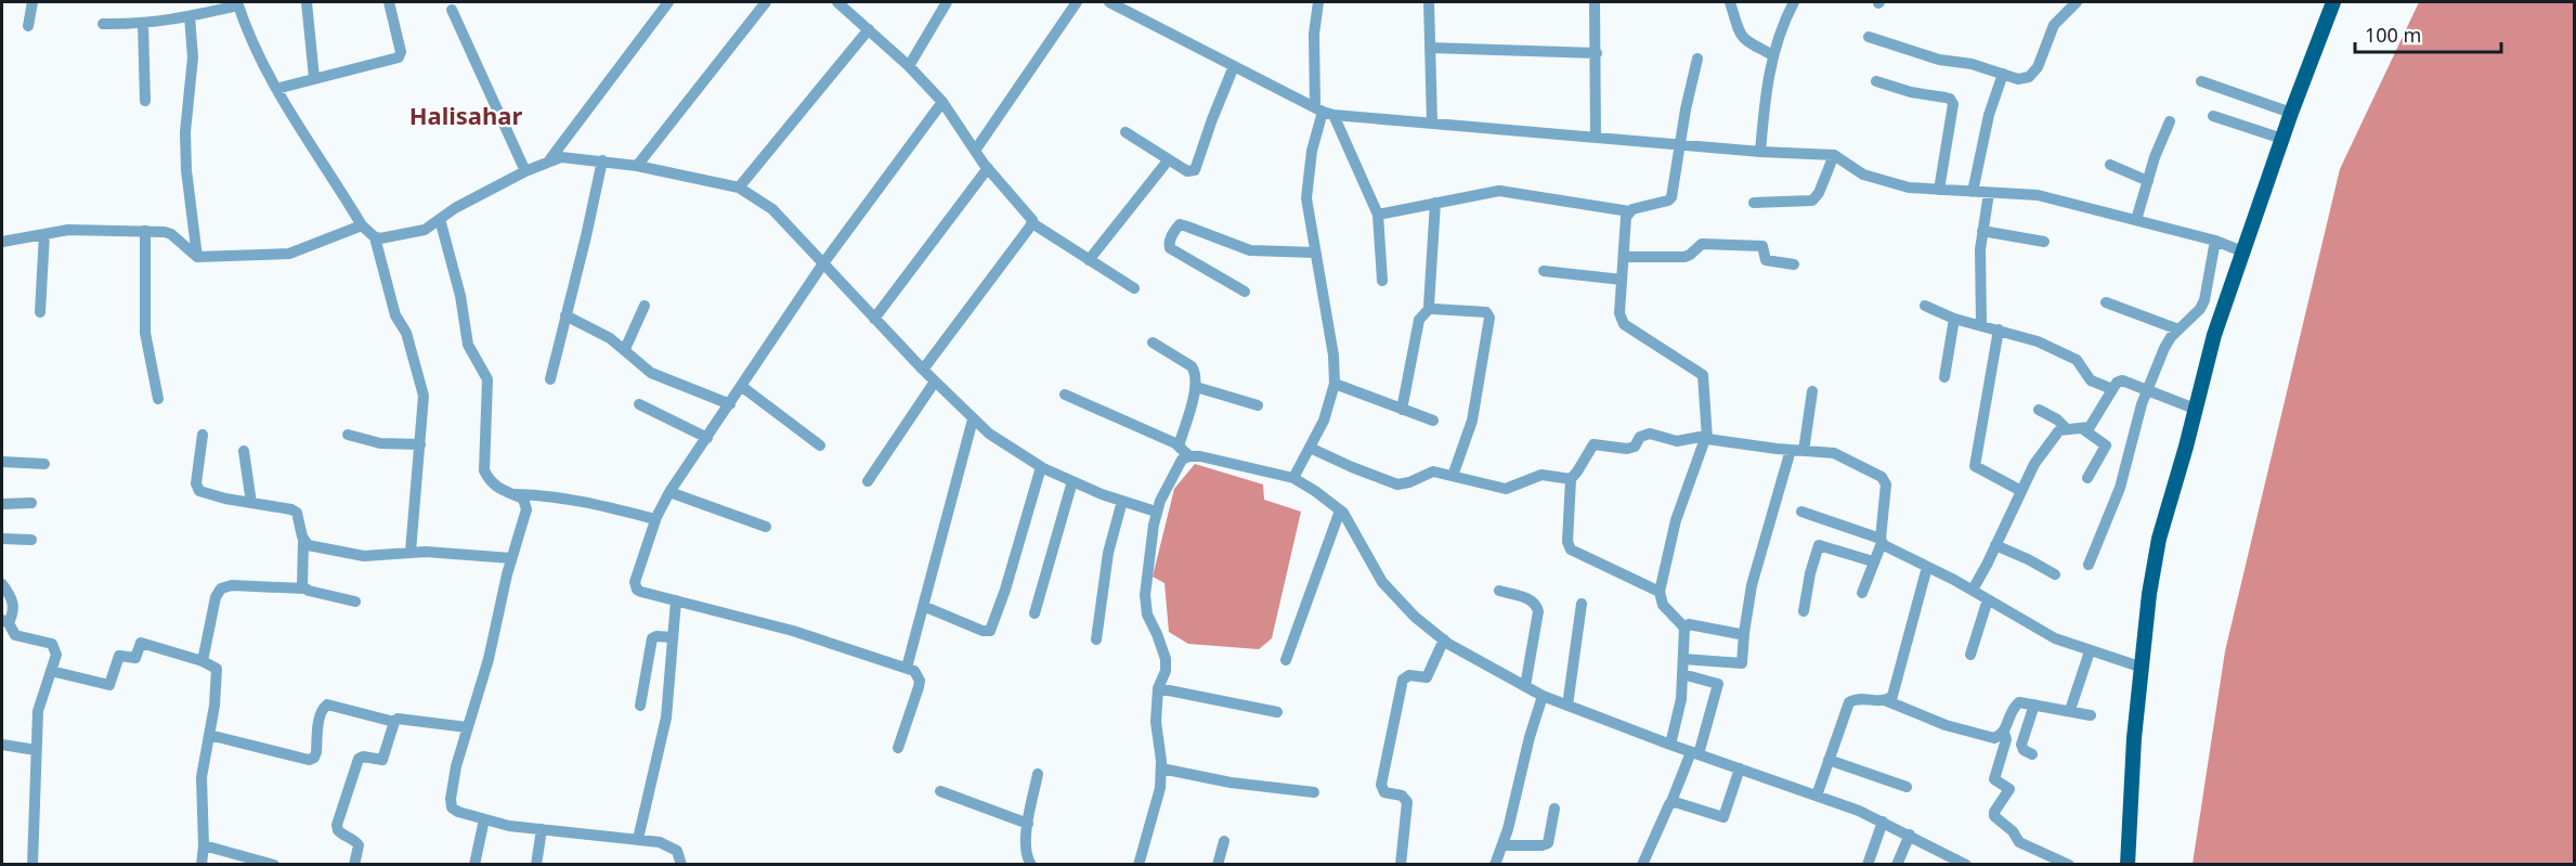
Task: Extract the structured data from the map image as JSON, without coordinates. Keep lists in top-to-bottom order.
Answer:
{
  "districts": ["Halisahar"],
  "scale_bar": "100 m"
}
